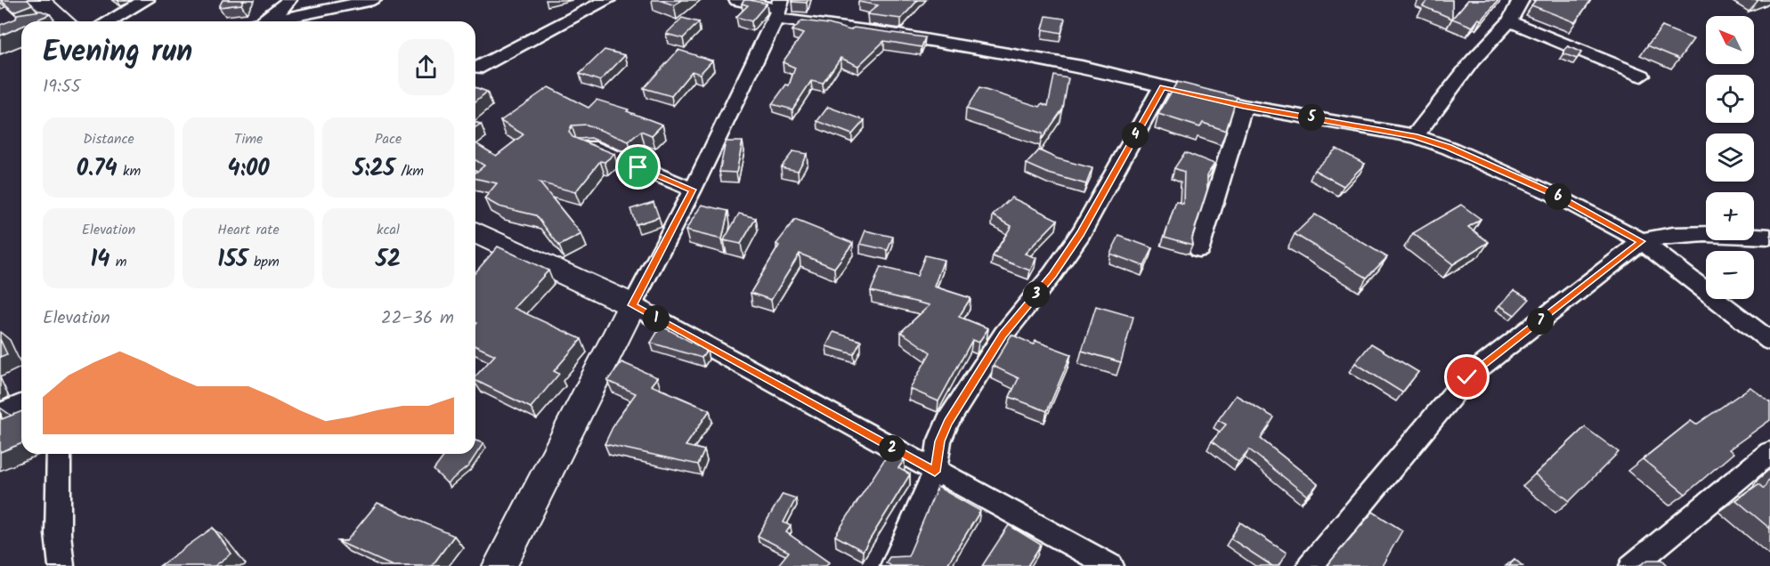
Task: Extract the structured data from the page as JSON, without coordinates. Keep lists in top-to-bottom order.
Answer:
{
  "north": "top left",
  "page": {
    "map_buttons": ["+", "−"],
    "heading": ["Evening run", "19:55"],
    "pins": [
      "5",
      "4",
      "6",
      "3",
      "1",
      "7",
      "2"
    ],
    "stats": [
      ["Distance", "0.74 km"],
      ["Time", "4:00"],
      ["Pace", "5:25 /km"],
      ["Elevation", "14 m"],
      ["Heart rate", "155 bpm"],
      ["kcal", "52"]
    ],
    "chart": ["Elevation", "22–36 m"]
  }
}
